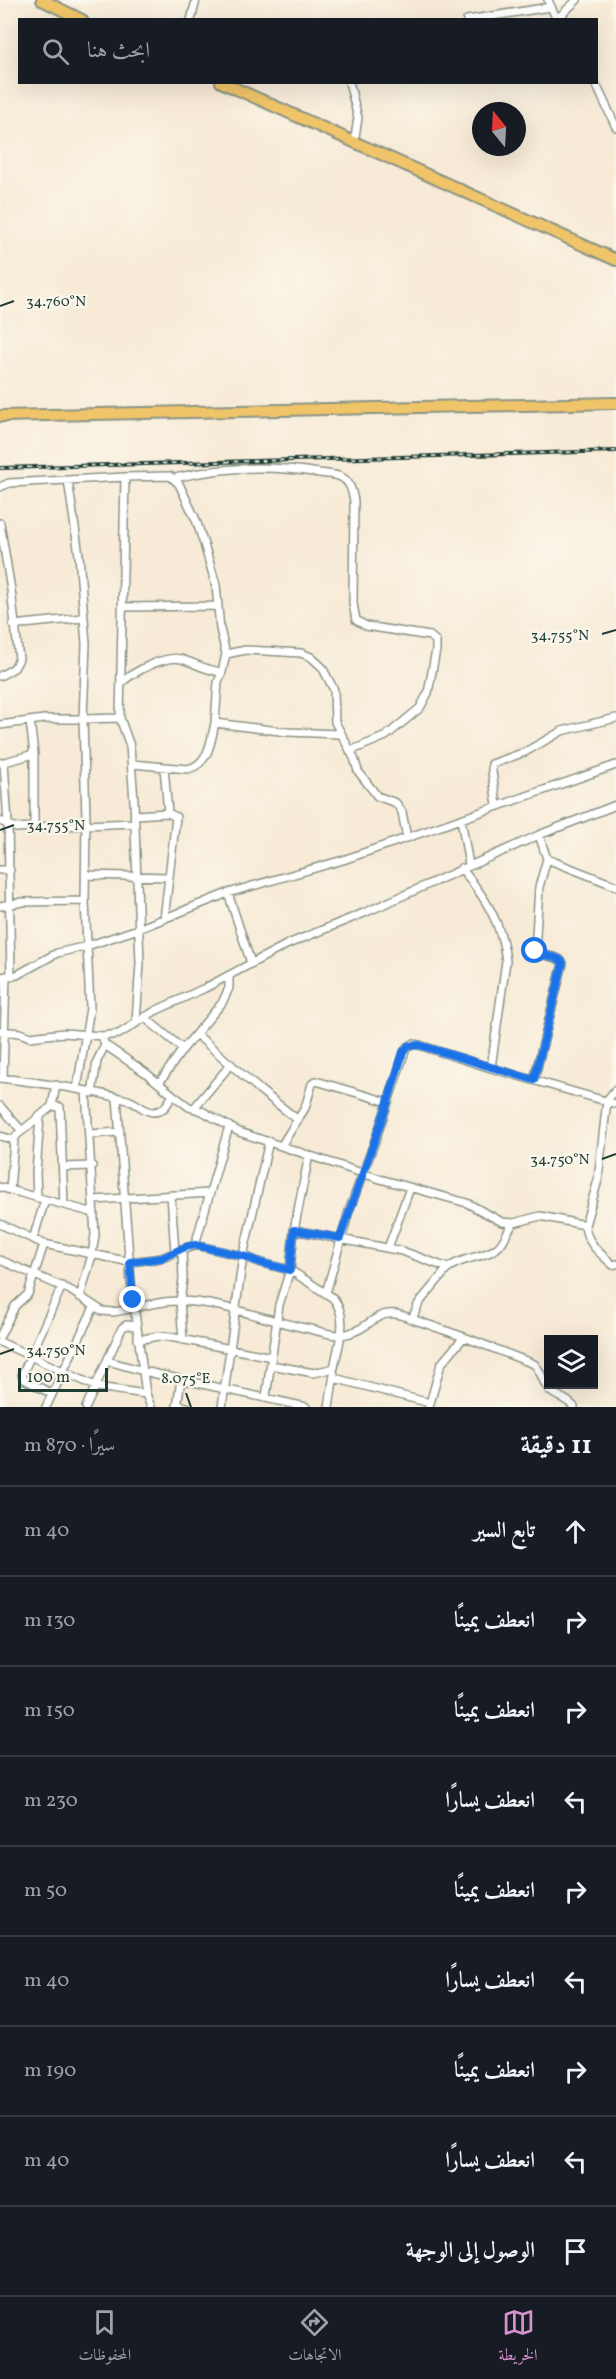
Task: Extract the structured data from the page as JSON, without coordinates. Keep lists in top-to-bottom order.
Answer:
{
  "scale_bar": "100 m",
  "north": "top",
  "page": {
    "search": "ابحث هنا",
    "scale": "100 m",
    "heading": ["11 دقيقة", "سيرًا · 870 m"],
    "list": [
      ["تابع السير", "40 m"],
      ["انعطف يمينًا", "130 m"],
      ["انعطف يمينًا", "150 m"],
      ["انعطف يسارًا", "230 m"],
      ["انعطف يمينًا", "50 m"],
      ["انعطف يسارًا", "40 m"],
      ["انعطف يمينًا", "190 m"],
      ["انعطف يسارًا", "40 m"],
      "الوصول إلى الوجهة"
    ],
    "nav": ["الخريطة", "الاتجاهات", "المحفوظات"]
  },
  "coordinates": [
    "34.760°N",
    "34.755°N",
    "34.750°N",
    "8.075°E"
  ]
}
